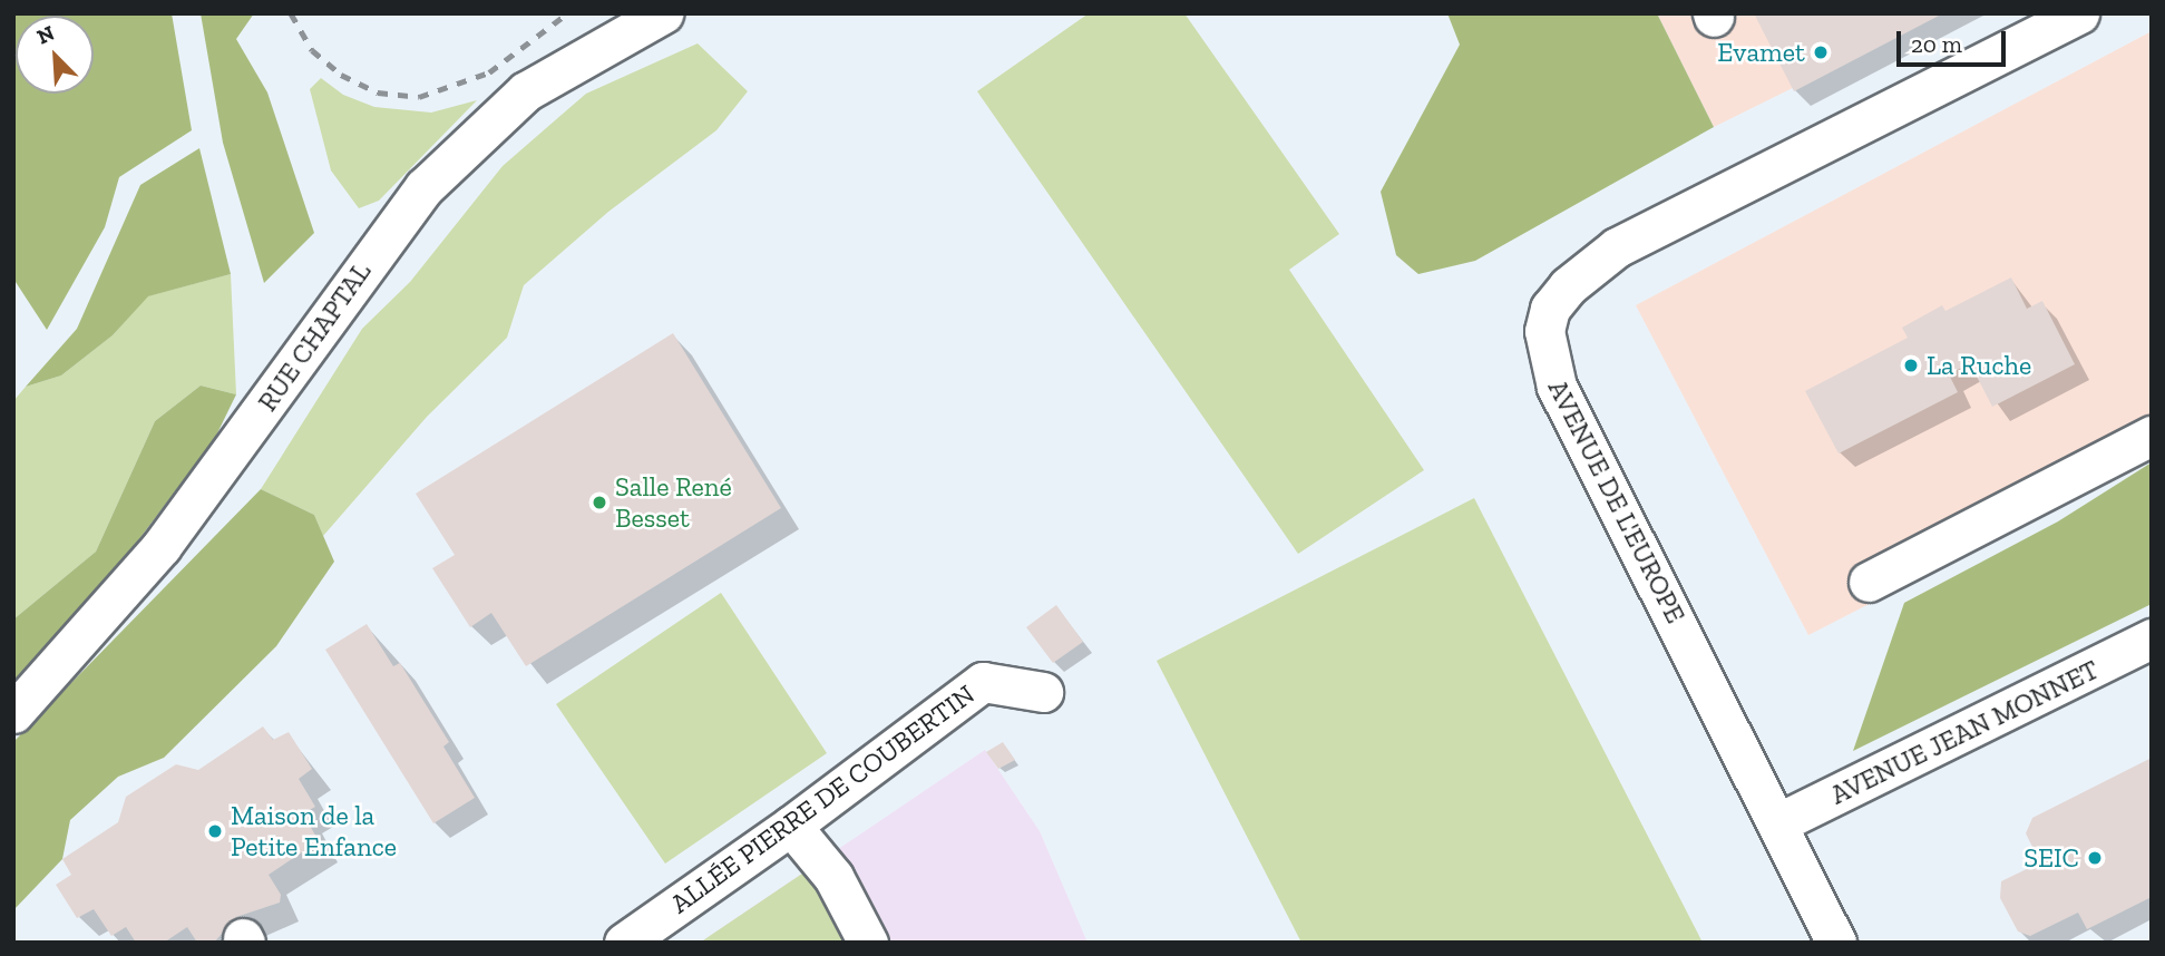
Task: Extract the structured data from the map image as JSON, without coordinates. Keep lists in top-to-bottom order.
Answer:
{
  "streets": {
    "street": [
      "RUE CHAPTAL",
      "AVENUE DE L'EUROPE",
      "AVENUE JEAN MONNET",
      "ALLÉE PIERRE DE COUBERTIN"
    ]
  },
  "crossings": [
    ["AVENUE DE L'EUROPE", "AVENUE JEAN MONNET"]
  ],
  "places": [
    "Evamet",
    "La Ruche",
    "Salle René Besset",
    "Maison de la Petite Enfance",
    "SEIC"
  ],
  "scale_bar": "20 m",
  "north": "top left"
}
